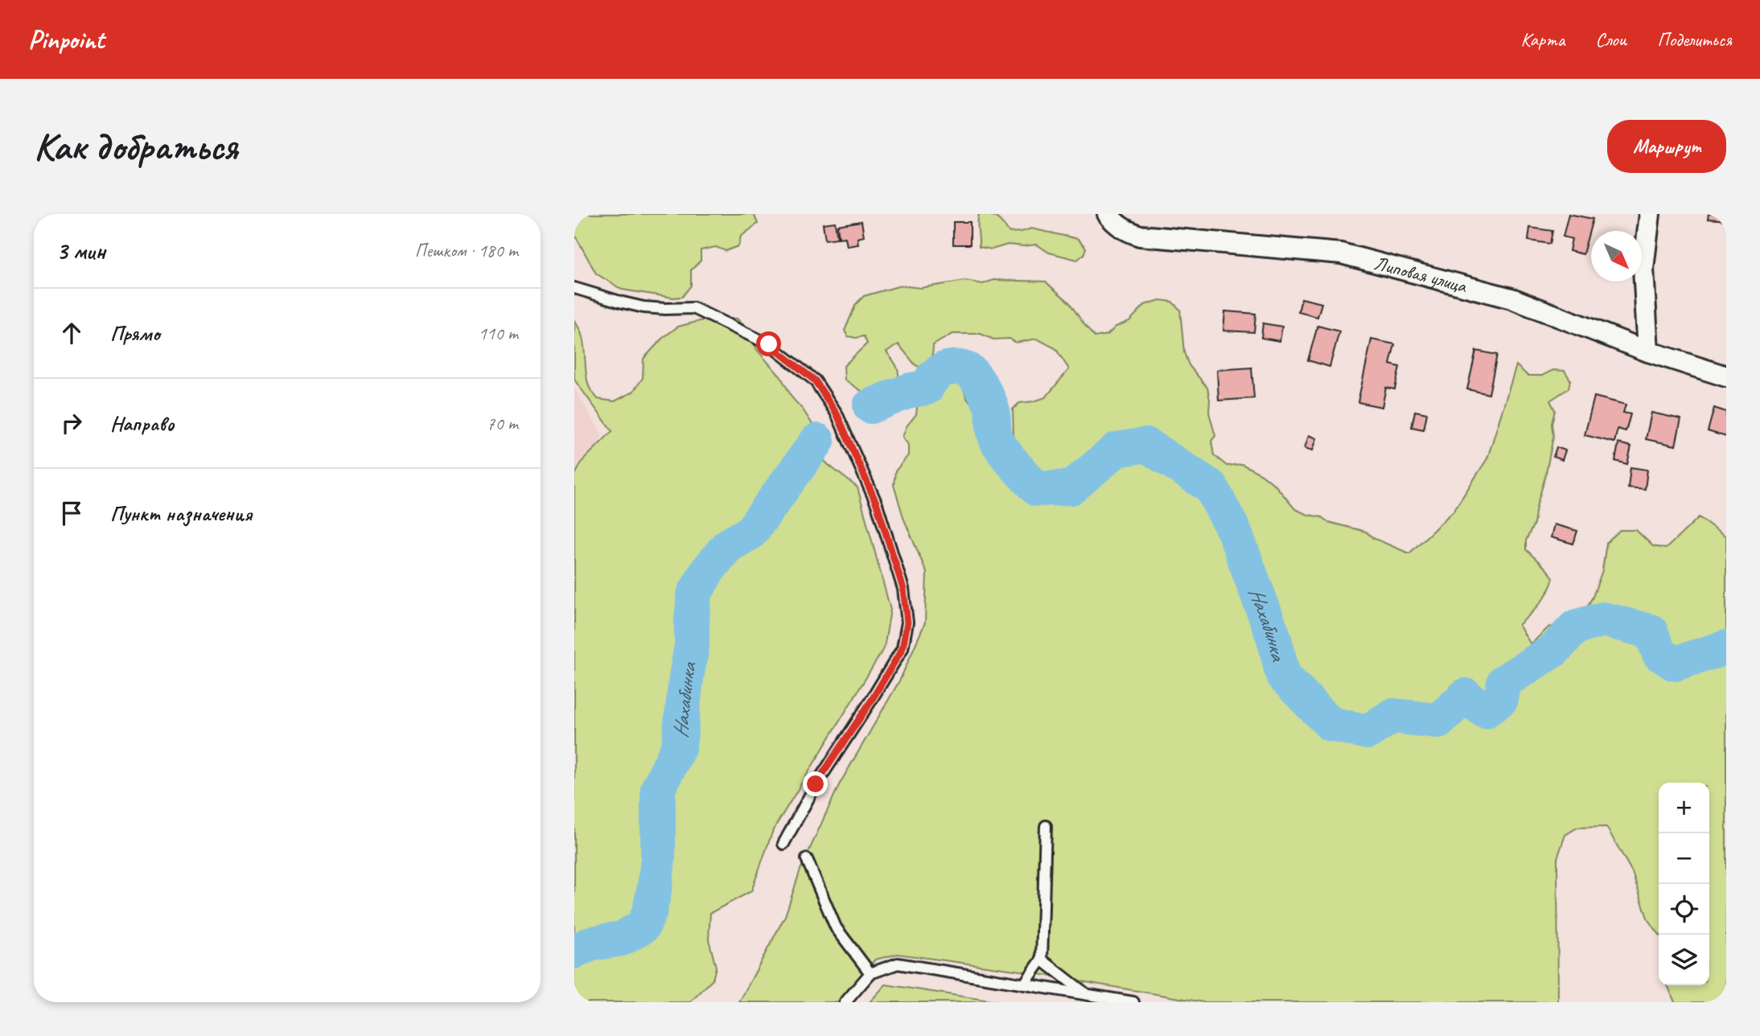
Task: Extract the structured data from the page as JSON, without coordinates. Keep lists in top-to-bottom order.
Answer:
{
  "streets": {
    "street": ["Липовая улица"]
  },
  "water": ["Нахабинка"],
  "north": "bottom right",
  "page": {
    "header": "Pinpoint",
    "nav": ["Карта", "Слои", "Поделиться"],
    "buttons": "Маршрут",
    "title": "Как добраться",
    "heading": ["3 мин", "Пешком · 180 m"],
    "list": [
      ["Прямо", "110 m"],
      ["Направо", "70 m"],
      "Пункт назначения"
    ],
    "map_buttons": ["+", "−"]
  }
}
